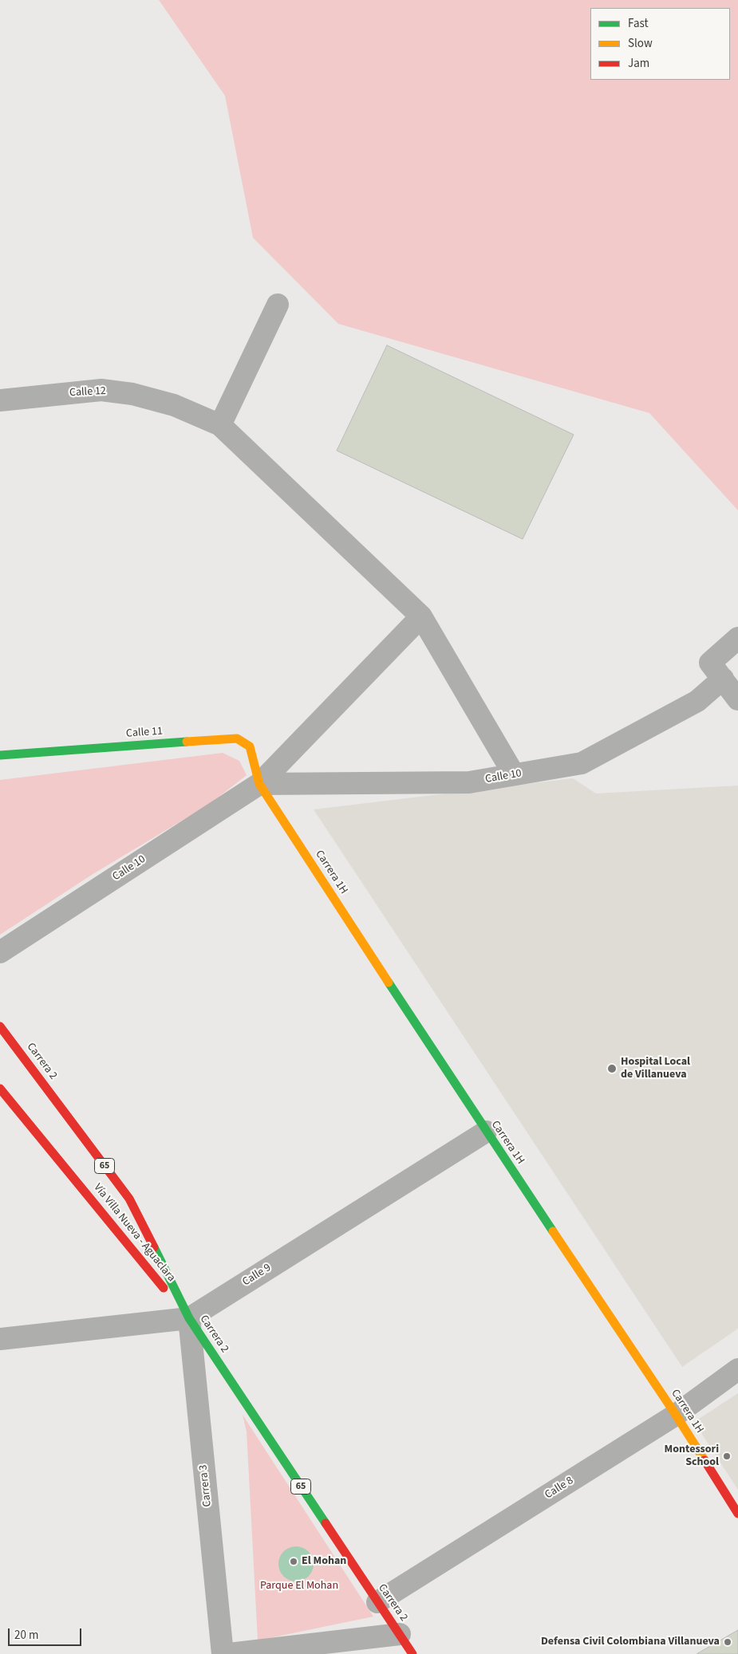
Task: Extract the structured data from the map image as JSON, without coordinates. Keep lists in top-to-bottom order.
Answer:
{
  "streets": {
    "main road": [
      "Calle 11",
      "Carrera 1H",
      "Carrera 2",
      "65",
      "Vía Villa Nueva - Aguaclara"
    ],
    "street": [
      "Calle 12",
      "Calle 10",
      "Calle 9",
      "Carrera 3",
      "Calle 8"
    ]
  },
  "crossings": [
    ["Calle 11", "Calle 10"],
    ["Calle 11", "Carrera 1H"],
    ["Calle 10", "Carrera 1H"],
    ["Carrera 1H", "Calle 9"],
    ["Carrera 1H", "Calle 8"],
    ["Carrera 2", "Vía Villa Nueva - Aguaclara"],
    ["Carrera 2", "Calle 9"],
    ["Carrera 2", "Carrera 3"],
    ["Carrera 2", "Calle 8"],
    ["Vía Villa Nueva - Aguaclara", "Calle 9"],
    ["Vía Villa Nueva - Aguaclara", "Carrera 3"],
    ["Calle 9", "Carrera 3"]
  ],
  "parks": ["Parque El Mohan"],
  "places": [
    "Hospital Local de Villanueva",
    "Montessori School",
    "El Mohan",
    "Defensa Civil Colombiana Villanueva"
  ],
  "legend": ["Fast", "Slow", "Jam"],
  "scale_bar": "20 m"
}
